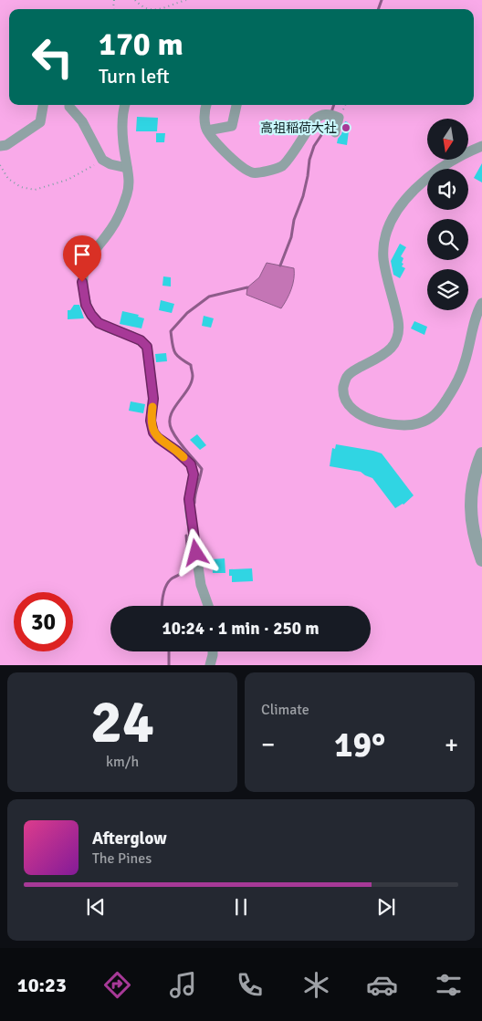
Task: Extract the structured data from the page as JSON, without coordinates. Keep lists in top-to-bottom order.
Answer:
{
  "places": ["高祖稲荷大社"],
  "north": "bottom",
  "page": {
    "turn": ["170 m", "Turn left"],
    "limit": "30",
    "trip": "10:24 · 1 min · 250 m",
    "tile": [
      ["24", "km/h"],
      "Climate"
    ],
    "heat": ["−", "19°", "+"],
    "song": ["Afterglow", "The Pines"],
    "tabs": "10:23"
  }
}
